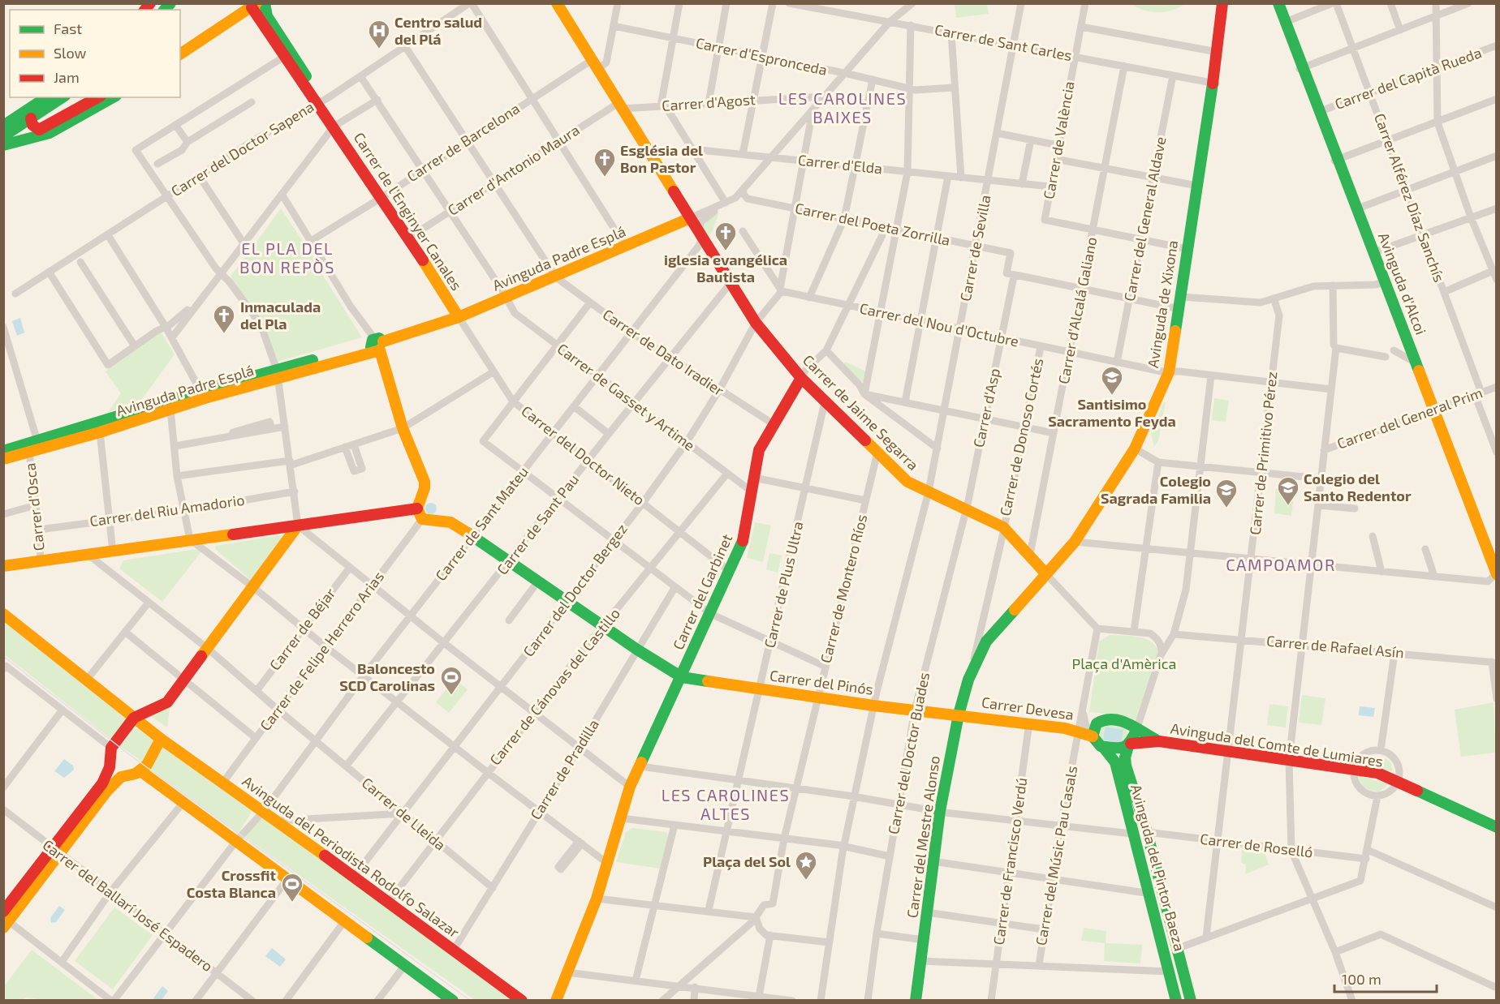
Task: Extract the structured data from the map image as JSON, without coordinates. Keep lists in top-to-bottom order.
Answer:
{
  "streets": {
    "street": [
      "Carrer de Sant Carles",
      "Carrer d'Espronceda",
      "Carrer del Capità Rueda",
      "Carrer d'Agost",
      "Carrer de València",
      "Carrer de Barcelona",
      "Carrer del Doctor Sapena",
      "Carrer d'Elda",
      "Carrer d'Antonio Maura",
      "Carrer Alférez Díaz Sanchís",
      "Carrer de l'Enginyer Canales",
      "Carrer del General Aldave",
      "Carrer del Poeta Zorrilla",
      "Carrer de Sevilla",
      "Avinguda Padre Esplá",
      "Avinguda d'Alcoi",
      "Avinguda de Xixona",
      "Carrer d'Alcalá Galiano",
      "Carrer del Nou d'Octubre",
      "Carrer de Dato Iradier",
      "Carrer de Gasset y Artime",
      "Carrer d'Asp",
      "Carrer de Jaime Segarra",
      "Carrer del General Prim",
      "Carrer de Donoso Cortés",
      "Carrer de Primitivo Pérez",
      "Carrer del Doctor Nieto",
      "Carrer d'Osca",
      "Carrer del Riu Amadorio",
      "Carrer de Sant Mateu",
      "Carrer de Sant Pau",
      "Carrer de Plus Ultra",
      "Carrer de Montero Ríos",
      "Carrer del Doctor Bergez",
      "Carrer del Garbinet",
      "Carrer de Béjar",
      "Carrer de Rafael Asín",
      "Carrer de Felipe Herrero Arias",
      "Carrer del Pinós",
      "Carrer de Cánovas del Castillo",
      "Carrer Devesa",
      "Avinguda del Comte de Lumiares",
      "Carrer del Doctor Buades",
      "Carrer de Pradilla",
      "Carrer de Lleida",
      "Carrer del Mestre Alonso",
      "Carrer de Roselló",
      "Carrer del Músic Pau Casals",
      "Avinguda del Periodista Rodolfo Salazar",
      "Carrer de Francisco Verdú",
      "Avinguda del Pintor Baeza",
      "Carrer del Ballarí José Espadero"
    ]
  },
  "crossings": [
    ["Carrer de Sant Carles", "Carrer de València"],
    ["Carrer de Sant Carles", "Carrer del General Aldave"],
    ["Carrer de Sant Carles", "Carrer de Sevilla"],
    ["Carrer de Sant Carles", "Avinguda de Xixona"],
    ["Carrer de Sant Carles", "Carrer d'Alcalá Galiano"],
    ["Carrer del Capità Rueda", "Carrer Alférez Díaz Sanchís"],
    ["Carrer del Capità Rueda", "Avinguda d'Alcoi"],
    ["Carrer d'Agost", "Carrer d'Antonio Maura"],
    ["Carrer d'Agost", "Carrer de Jaime Segarra"],
    ["Carrer de València", "Carrer d'Elda"],
    ["Carrer de València", "Carrer d'Alcalá Galiano"],
    ["Carrer de Barcelona", "Carrer de l'Enginyer Canales"],
    ["Carrer de Barcelona", "Carrer de Gasset y Artime"],
    ["Carrer de Barcelona", "Carrer de Jaime Segarra"],
    ["Carrer del Doctor Sapena", "Carrer de l'Enginyer Canales"],
    ["Carrer del Doctor Sapena", "Carrer de Gasset y Artime"],
    ["Carrer d'Elda", "Carrer de Sevilla"],
    ["Carrer d'Antonio Maura", "Carrer de l'Enginyer Canales"],
    ["Carrer d'Antonio Maura", "Carrer de Gasset y Artime"],
    ["Carrer d'Antonio Maura", "Carrer de Jaime Segarra"],
    ["Carrer Alférez Díaz Sanchís", "Carrer del General Prim"],
    ["Carrer de l'Enginyer Canales", "Avinguda Padre Esplá"],
    ["Carrer de l'Enginyer Canales", "Carrer del Doctor Nieto"],
    ["Carrer del General Aldave", "Carrer del Nou d'Octubre"],
    ["Carrer del Poeta Zorrilla", "Carrer de Sevilla"],
    ["Carrer del Poeta Zorrilla", "Carrer d'Asp"],
    ["Carrer del Poeta Zorrilla", "Carrer de Sant Mateu"],
    ["Carrer del Poeta Zorrilla", "Carrer del Garbinet"],
    ["Carrer de Sevilla", "Carrer del Nou d'Octubre"],
    ["Carrer de Sevilla", "Carrer de Jaime Segarra"],
    ["Carrer de Sevilla", "Carrer del Pinós"],
    ["Avinguda Padre Esplá", "Carrer de Dato Iradier"],
    ["Avinguda Padre Esplá", "Carrer de Gasset y Artime"],
    ["Avinguda Padre Esplá", "Carrer de Jaime Segarra"],
    ["Avinguda Padre Esplá", "Carrer del Doctor Nieto"],
    ["Avinguda Padre Esplá", "Carrer d'Osca"],
    ["Avinguda d'Alcoi", "Carrer del General Prim"],
    ["Avinguda de Xixona", "Carrer del Nou d'Octubre"],
    ["Avinguda de Xixona", "Carrer de Jaime Segarra"],
    ["Avinguda de Xixona", "Carrer del Mestre Alonso"],
    ["Carrer d'Alcalá Galiano", "Carrer del Nou d'Octubre"],
    ["Carrer d'Alcalá Galiano", "Carrer de Jaime Segarra"],
    ["Carrer del Nou d'Octubre", "Carrer d'Asp"],
    ["Carrer del Nou d'Octubre", "Carrer de Donoso Cortés"],
    ["Carrer del Nou d'Octubre", "Carrer de Primitivo Pérez"],
    ["Carrer del Nou d'Octubre", "Carrer del Doctor Bergez"],
    ["Carrer del Nou d'Octubre", "Carrer del Garbinet"],
    ["Carrer de Dato Iradier", "Carrer de Sant Mateu"],
    ["Carrer de Dato Iradier", "Carrer de Sant Pau"],
    ["Carrer de Dato Iradier", "Carrer del Doctor Bergez"],
    ["Carrer de Dato Iradier", "Carrer del Garbinet"],
    ["Carrer de Gasset y Artime", "Carrer de Sant Mateu"],
    ["Carrer de Gasset y Artime", "Carrer de Sant Pau"],
    ["Carrer de Gasset y Artime", "Carrer del Doctor Bergez"],
    ["Carrer de Gasset y Artime", "Carrer del Garbinet"],
    ["Carrer de Gasset y Artime", "Carrer de Cánovas del Castillo"],
    ["Carrer d'Asp", "Carrer de Jaime Segarra"],
    ["Carrer d'Asp", "Carrer del Doctor Buades"],
    ["Carrer de Jaime Segarra", "Carrer de Donoso Cortés"],
    ["Carrer de Jaime Segarra", "Carrer de Sant Mateu"],
    ["Carrer de Jaime Segarra", "Carrer de Sant Pau"],
    ["Carrer de Jaime Segarra", "Carrer de Plus Ultra"],
    ["Carrer de Jaime Segarra", "Carrer de Montero Ríos"],
    ["Carrer de Jaime Segarra", "Carrer del Doctor Bergez"],
    ["Carrer de Jaime Segarra", "Carrer del Garbinet"],
    ["Carrer de Jaime Segarra", "Carrer del Doctor Buades"],
    ["Carrer de Jaime Segarra", "Carrer del Mestre Alonso"],
    ["Carrer de Donoso Cortés", "Carrer del Mestre Alonso"],
    ["Carrer de Primitivo Pérez", "Carrer de Rafael Asín"],
    ["Carrer de Primitivo Pérez", "Avinguda del Comte de Lumiares"],
    ["Carrer de Primitivo Pérez", "Carrer de Roselló"],
    ["Carrer del Doctor Nieto", "Carrer de Sant Mateu"],
    ["Carrer del Doctor Nieto", "Carrer de Sant Pau"],
    ["Carrer del Doctor Nieto", "Carrer del Doctor Bergez"],
    ["Carrer del Doctor Nieto", "Carrer del Garbinet"],
    ["Carrer del Doctor Nieto", "Carrer de Cánovas del Castillo"],
    ["Carrer d'Osca", "Carrer del Riu Amadorio"],
    ["Carrer de Sant Mateu", "Carrer de Lleida"],
    ["Carrer de Sant Mateu", "Avinguda del Periodista Rodolfo Salazar"],
    ["Carrer de Sant Mateu", "Carrer del Ballarí José Espadero"],
    ["Carrer de Sant Pau", "Carrer de Lleida"],
    ["Carrer de Plus Ultra", "Carrer del Pinós"],
    ["Carrer de Montero Ríos", "Carrer del Pinós"],
    ["Carrer del Doctor Bergez", "Carrer de Lleida"],
    ["Carrer del Doctor Bergez", "Avinguda del Periodista Rodolfo Salazar"],
    ["Carrer del Garbinet", "Carrer del Pinós"],
    ["Carrer de Béjar", "Carrer de Lleida"],
    ["Carrer de Felipe Herrero Arias", "Carrer de Lleida"],
    ["Carrer de Felipe Herrero Arias", "Avinguda del Periodista Rodolfo Salazar"],
    ["Carrer del Pinós", "Carrer Devesa"],
    ["Carrer del Pinós", "Carrer del Doctor Buades"],
    ["Carrer del Pinós", "Carrer del Mestre Alonso"],
    ["Carrer de Cánovas del Castillo", "Carrer de Lleida"],
    ["Carrer de Cánovas del Castillo", "Avinguda del Periodista Rodolfo Salazar"],
    ["Carrer Devesa", "Avinguda del Comte de Lumiares"],
    ["Carrer Devesa", "Carrer del Mestre Alonso"],
    ["Carrer Devesa", "Carrer del Músic Pau Casals"],
    ["Carrer Devesa", "Carrer de Francisco Verdú"],
    ["Carrer Devesa", "Avinguda del Pintor Baeza"],
    ["Avinguda del Comte de Lumiares", "Carrer del Músic Pau Casals"],
    ["Avinguda del Comte de Lumiares", "Avinguda del Pintor Baeza"],
    ["Carrer de Pradilla", "Carrer de Lleida"],
    ["Carrer de Pradilla", "Avinguda del Periodista Rodolfo Salazar"],
    ["Carrer de Roselló", "Avinguda del Pintor Baeza"],
    ["Carrer del Músic Pau Casals", "Avinguda del Pintor Baeza"]
  ],
  "districts": [
    "LES CAROLINES BAIXES",
    "EL PLA DEL BON REPÒS",
    "CAMPOAMOR",
    "LES CAROLINES ALTES"
  ],
  "parks": ["Plaça d'Amèrica"],
  "places": {
    "hospital": ["Centro salud del Plá"],
    "church": ["Església del Bon Pastor", "iglesia evangélica Bautista", "Inmaculada del Pla"],
    "school or university": ["Santisimo Sacramento Feyda", "Colegio del Santo Redentor", "Colegio Sagrada Familia"],
    "sports": ["Baloncesto SCD Carolinas", "Crossfit Costa Blanca"],
    "place": ["Plaça del Sol"]
  },
  "legend": ["Fast", "Slow", "Jam"],
  "scale_bar": "100 m"
}
